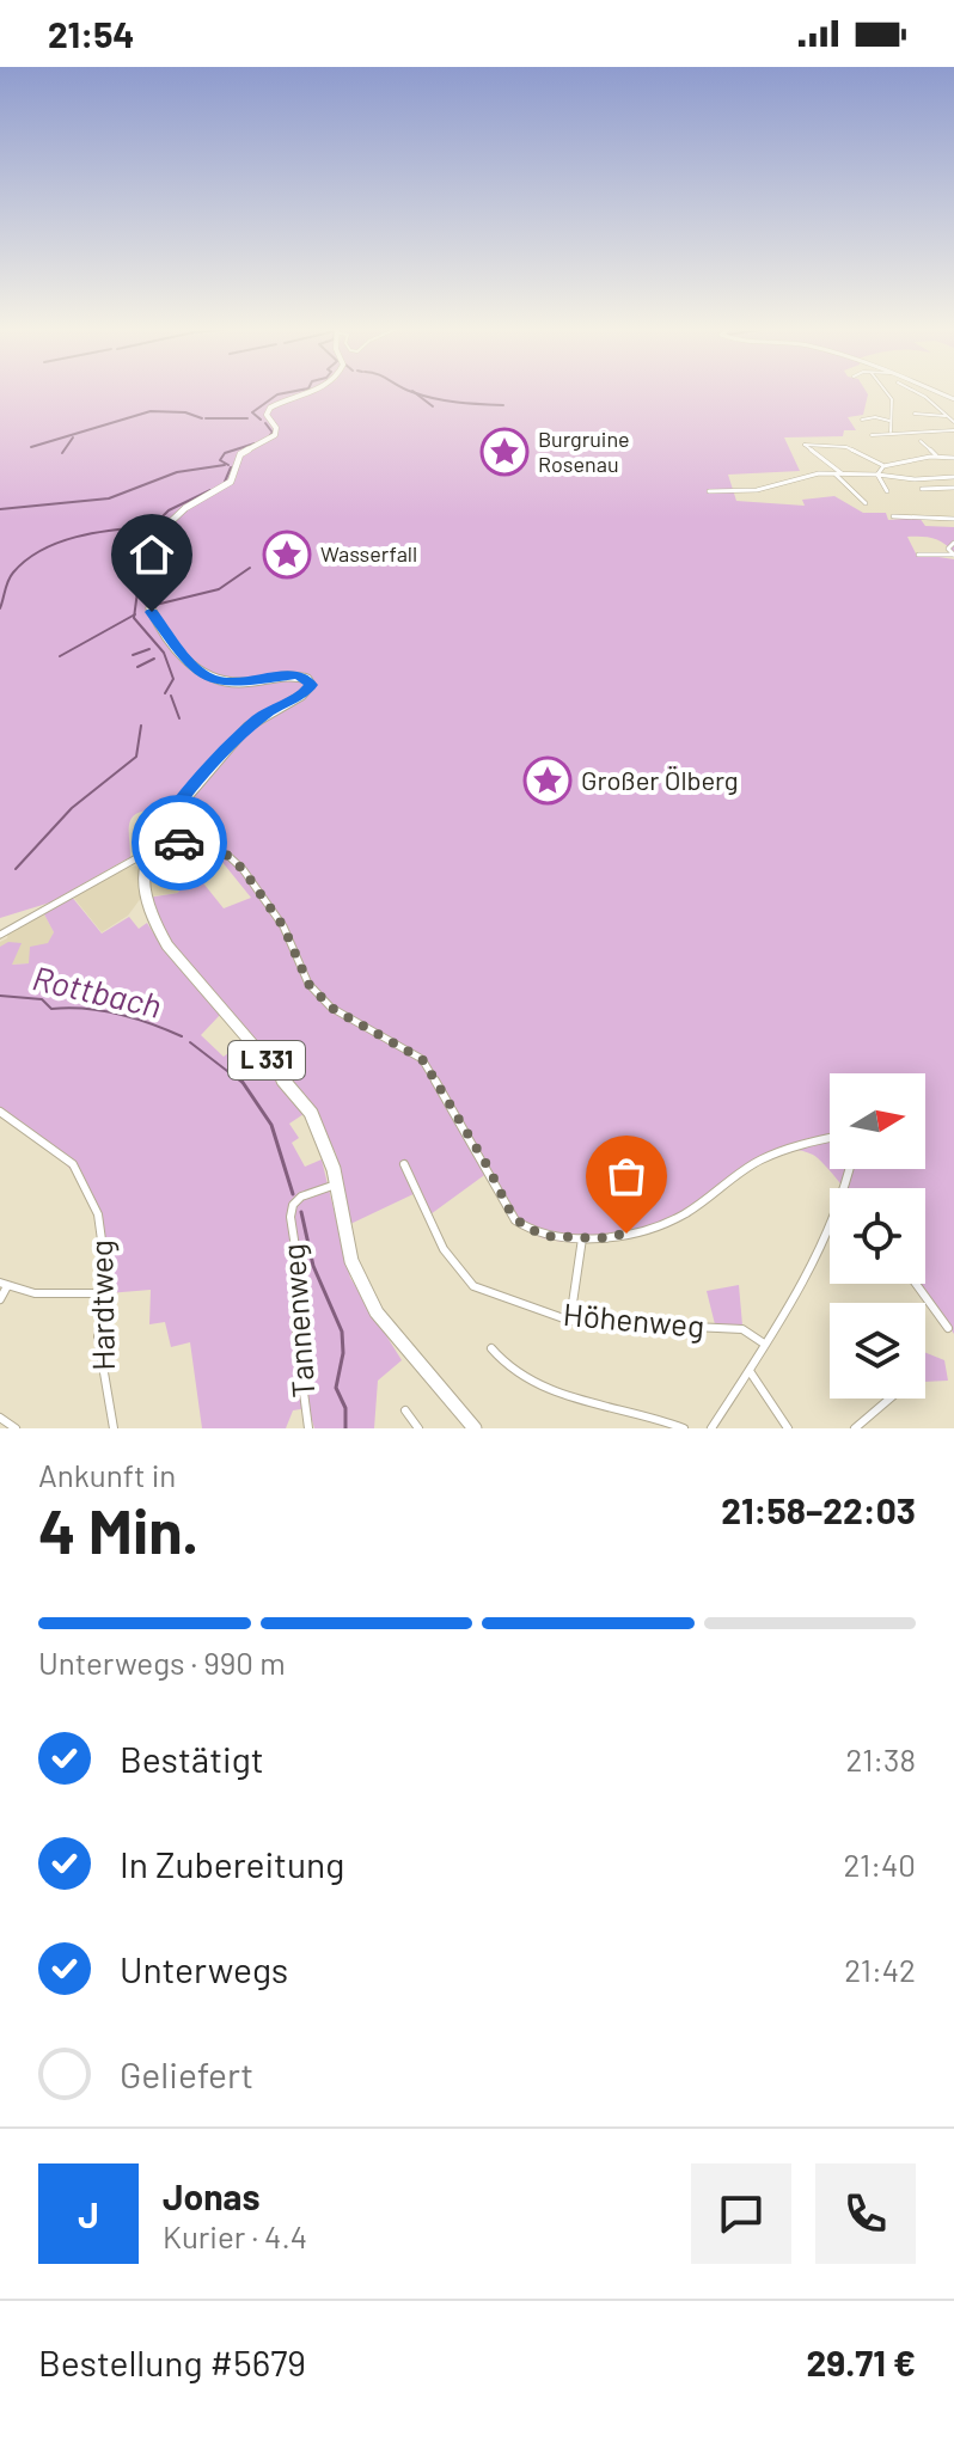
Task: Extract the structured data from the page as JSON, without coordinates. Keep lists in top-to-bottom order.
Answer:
{
  "streets": {
    "main road": ["L 331"],
    "street": ["Hardtweg", "Tannenweg", "Höhenweg"]
  },
  "crossings": [
    ["L 331", "Tannenweg"]
  ],
  "water": ["Rottbach"],
  "places": {
    "place": ["Burgruine Rosenau", "Wasserfall", "Großer Ölberg"]
  },
  "north": "right",
  "page": {
    "status": "21:54",
    "heading": ["4 Min.", "Ankunft in", "21:58–22:03"],
    "panel": [
      "Jonas",
      "Kurier · 4.4",
      "Bestellung #5679",
      "29.71 €"
    ],
    "bar": "Unterwegs · 990 m",
    "list": [
      ["Bestätigt", "21:38"],
      ["In Zubereitung", "21:40"],
      ["Unterwegs", "21:42"],
      "Geliefert"
    ],
    "round": "J"
  }
}
